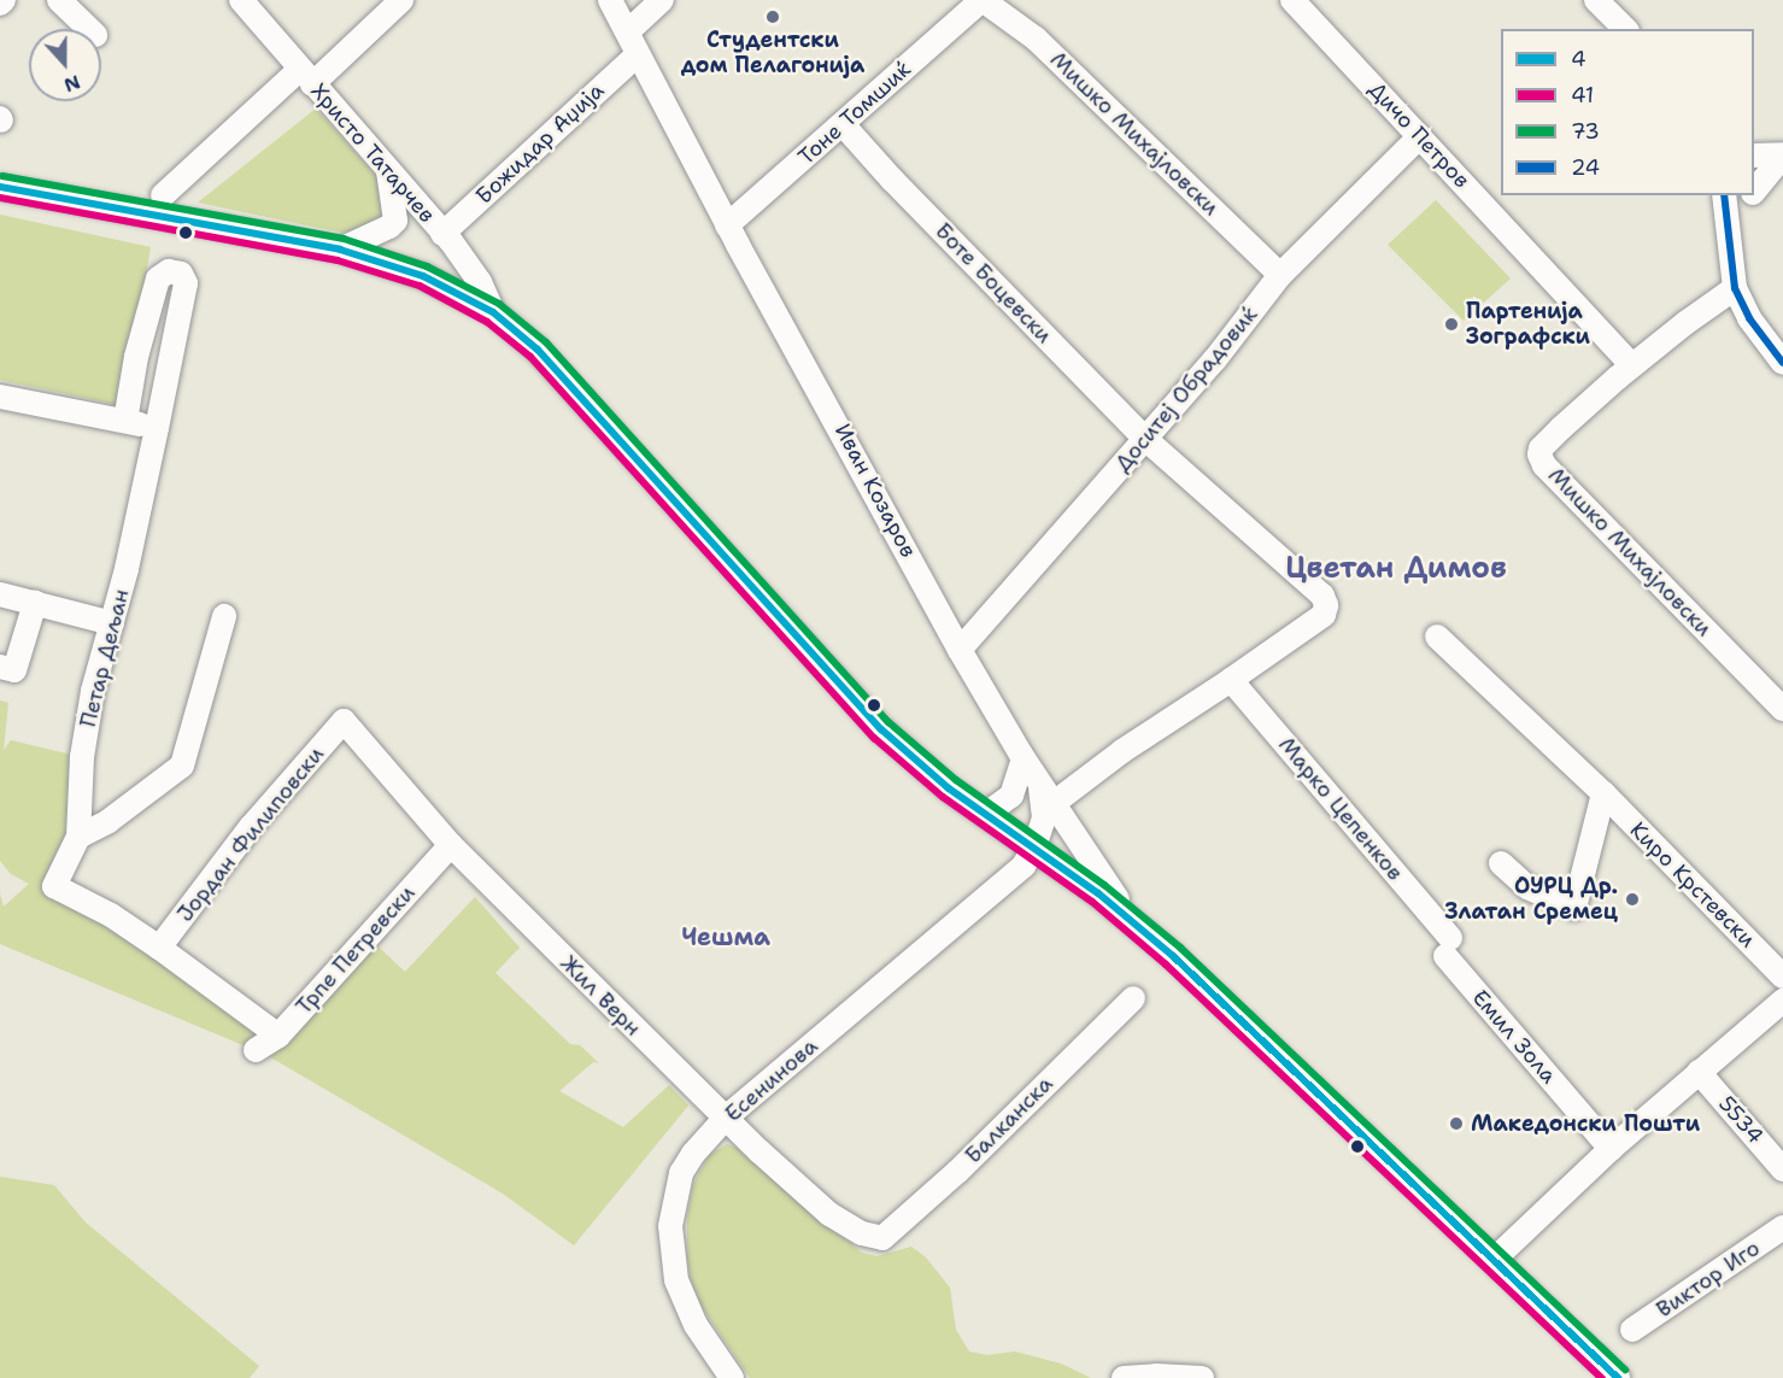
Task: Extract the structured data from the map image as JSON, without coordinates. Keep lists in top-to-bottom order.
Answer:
{
  "streets": {
    "street": [
      "Тоне Томшиќ",
      "Мишко Михајловски",
      "Дичо Петров",
      "Божидар Аџија",
      "Христо Татарчев",
      "Боте Боцевски",
      "Доситеј Обрадовиќ",
      "Иван Козаров",
      "Петар Дељан",
      "Марко Цепенков",
      "Јордан Филиповски",
      "Киро Крстевски",
      "Трпе Петревски",
      "Жил Верн",
      "Емил Зола",
      "Есенинова",
      "Балканска",
      "5534",
      "Виктор Иго"
    ]
  },
  "crossings": [
    ["Тоне Томшиќ", "Мишко Михајловски"],
    ["Тоне Томшиќ", "Боте Боцевски"],
    ["Тоне Томшиќ", "Иван Козаров"],
    ["Мишко Михајловски", "Дичо Петров"],
    ["Мишко Михајловски", "Доситеј Обрадовиќ"],
    ["Дичо Петров", "Доситеј Обрадовиќ"],
    ["Божидар Аџија", "Христо Татарчев"],
    ["Божидар Аџија", "Иван Козаров"],
    ["Боте Боцевски", "Доситеј Обрадовиќ"],
    ["Доситеј Обрадовиќ", "Иван Козаров"],
    ["Петар Дељан", "Јордан Филиповски"],
    ["Марко Цепенков", "Емил Зола"],
    ["Јордан Филиповски", "Жил Верн"],
    ["Трпе Петревски", "Жил Верн"],
    ["Жил Верн", "Есенинова"],
    ["Жил Верн", "Балканска"]
  ],
  "districts": ["Цветан Димов", "Чешма"],
  "places": [
    "Студентски дом Пелагонија",
    "Партенија Зографски",
    "ОУРЦ Др. Златан Сремец",
    "Македонски Пошти"
  ],
  "lines": [
    "transit line 73",
    "transit line 4",
    "transit line 24",
    "transit line 41"
  ],
  "legend": [
    "4",
    "41",
    "73",
    "24"
  ],
  "north": "bottom"
}
